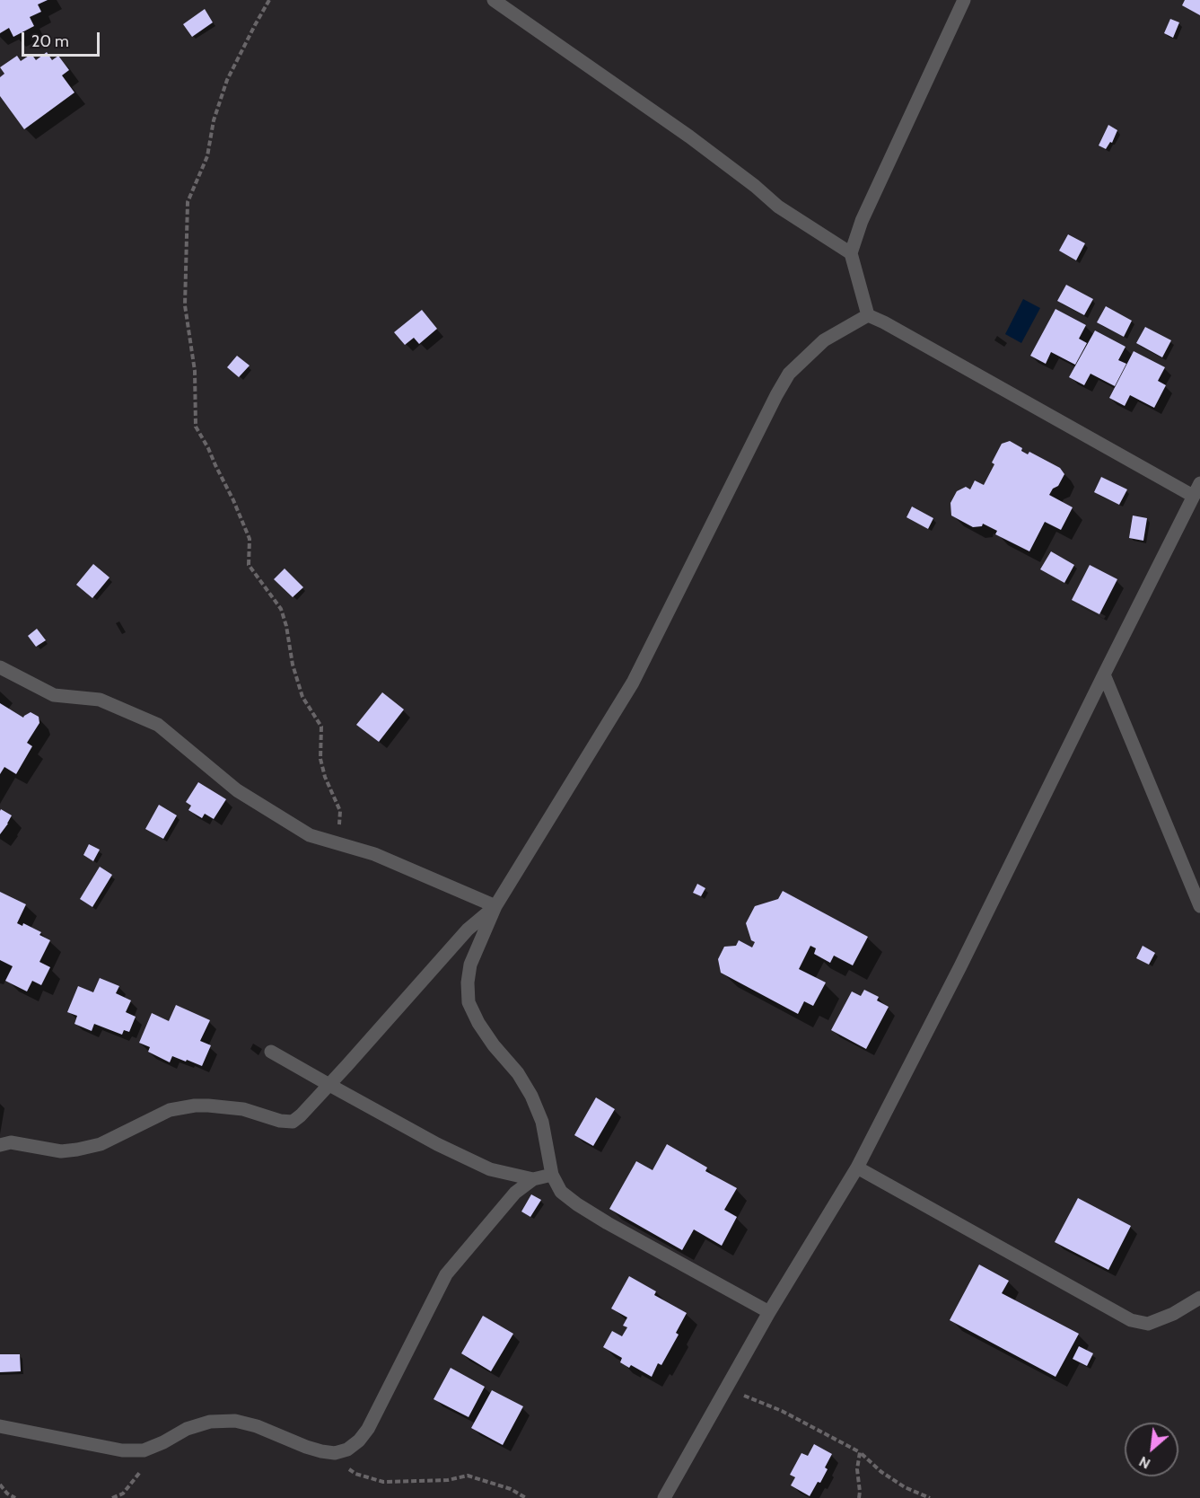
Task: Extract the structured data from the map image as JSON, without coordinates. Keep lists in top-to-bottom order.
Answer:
{
  "scale_bar": "20 m",
  "north": "bottom left"
}
